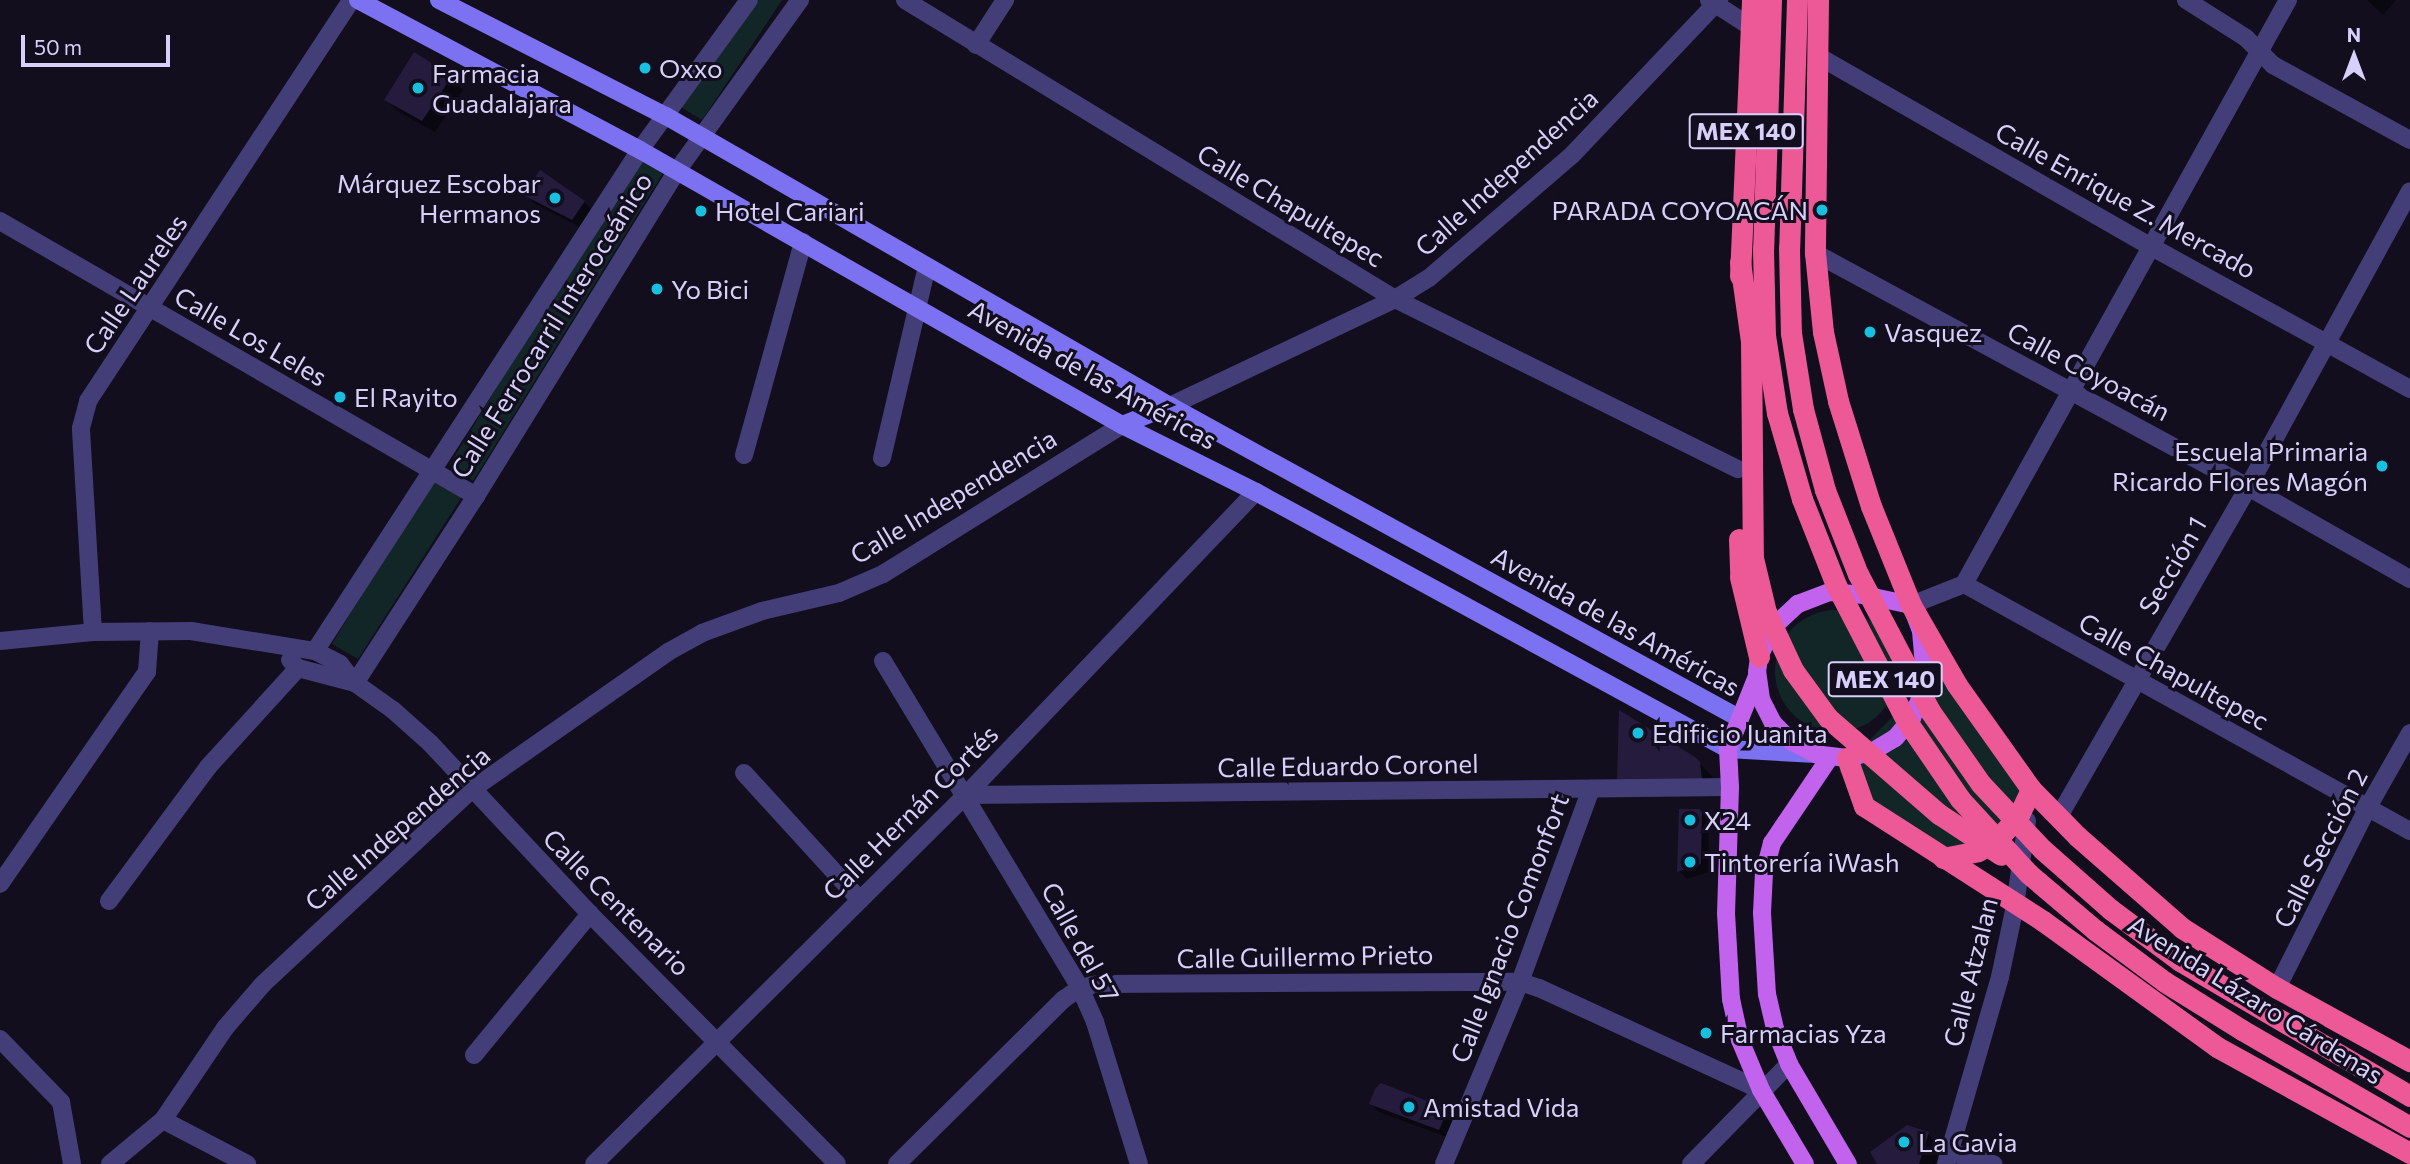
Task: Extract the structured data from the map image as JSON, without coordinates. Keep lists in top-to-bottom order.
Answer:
{
  "streets": {
    "highway": ["MEX 140", "Avenida Lázaro Cárdenas"],
    "main road": ["Calle Independencia", "Avenida de las Américas"],
    "street": [
      "Calle Enrique Z. Mercado",
      "Calle Chapultepec",
      "Calle Laureles",
      "Calle Ferrocarril Interoceánico",
      "Calle Los Leles",
      "Calle Coyoacán",
      "Sección 1",
      "Calle Eduardo Coronel",
      "Calle Hernán Cortés",
      "Calle Sección 2",
      "Calle Centenario",
      "Calle Ignacio Comonfort",
      "Calle del 57",
      "Calle Guillermo Prieto",
      "Calle Atzalan"
    ]
  },
  "crossings": [
    ["MEX 140", "Calle Enrique Z. Mercado"],
    ["MEX 140", "Calle Chapultepec"],
    ["MEX 140", "Calle Coyoacán"],
    ["MEX 140", "Avenida de las Américas"],
    ["MEX 140", "Sección 1"],
    ["MEX 140", "Calle Sección 2"],
    ["MEX 140", "Calle Atzalan"],
    ["Calle Independencia", "Calle Chapultepec"],
    ["Calle Independencia", "Avenida de las Américas"],
    ["Calle Independencia", "Calle Centenario"],
    ["Calle Enrique Z. Mercado", "Sección 1"],
    ["Calle Chapultepec", "Sección 1"],
    ["Calle Chapultepec", "Calle Sección 2"],
    ["Calle Laureles", "Calle Los Leles"],
    ["Calle Laureles", "Calle Centenario"],
    ["Calle Ferrocarril Interoceánico", "Calle Los Leles"],
    ["Calle Ferrocarril Interoceánico", "Avenida de las Américas"],
    ["Calle Ferrocarril Interoceánico", "Calle Centenario"],
    ["Calle Coyoacán", "Sección 1"],
    ["Avenida de las Américas", "Calle Hernán Cortés"],
    ["Calle Eduardo Coronel", "Calle Hernán Cortés"],
    ["Calle Eduardo Coronel", "Calle Ignacio Comonfort"],
    ["Calle Eduardo Coronel", "Calle del 57"],
    ["Calle Hernán Cortés", "Calle Centenario"],
    ["Calle Hernán Cortés", "Calle del 57"],
    ["Calle Ignacio Comonfort", "Calle Guillermo Prieto"],
    ["Calle del 57", "Calle Guillermo Prieto"]
  ],
  "places": [
    "Oxxo",
    "Farmacia Guadalajara",
    "Márquez Escobar Hermanos",
    "PARADA COYOACÁN",
    "Hotel Cariari",
    "Yo Bici",
    "Vasquez",
    "El Rayito",
    "Escuela Primaria Ricardo Flores Magón",
    "Edificio Juanita",
    "X24",
    "Tintorería iWash",
    "Farmacias Yza",
    "Amistad Vida",
    "La Gavia"
  ],
  "scale_bar": "50 m",
  "north": "top"
}
